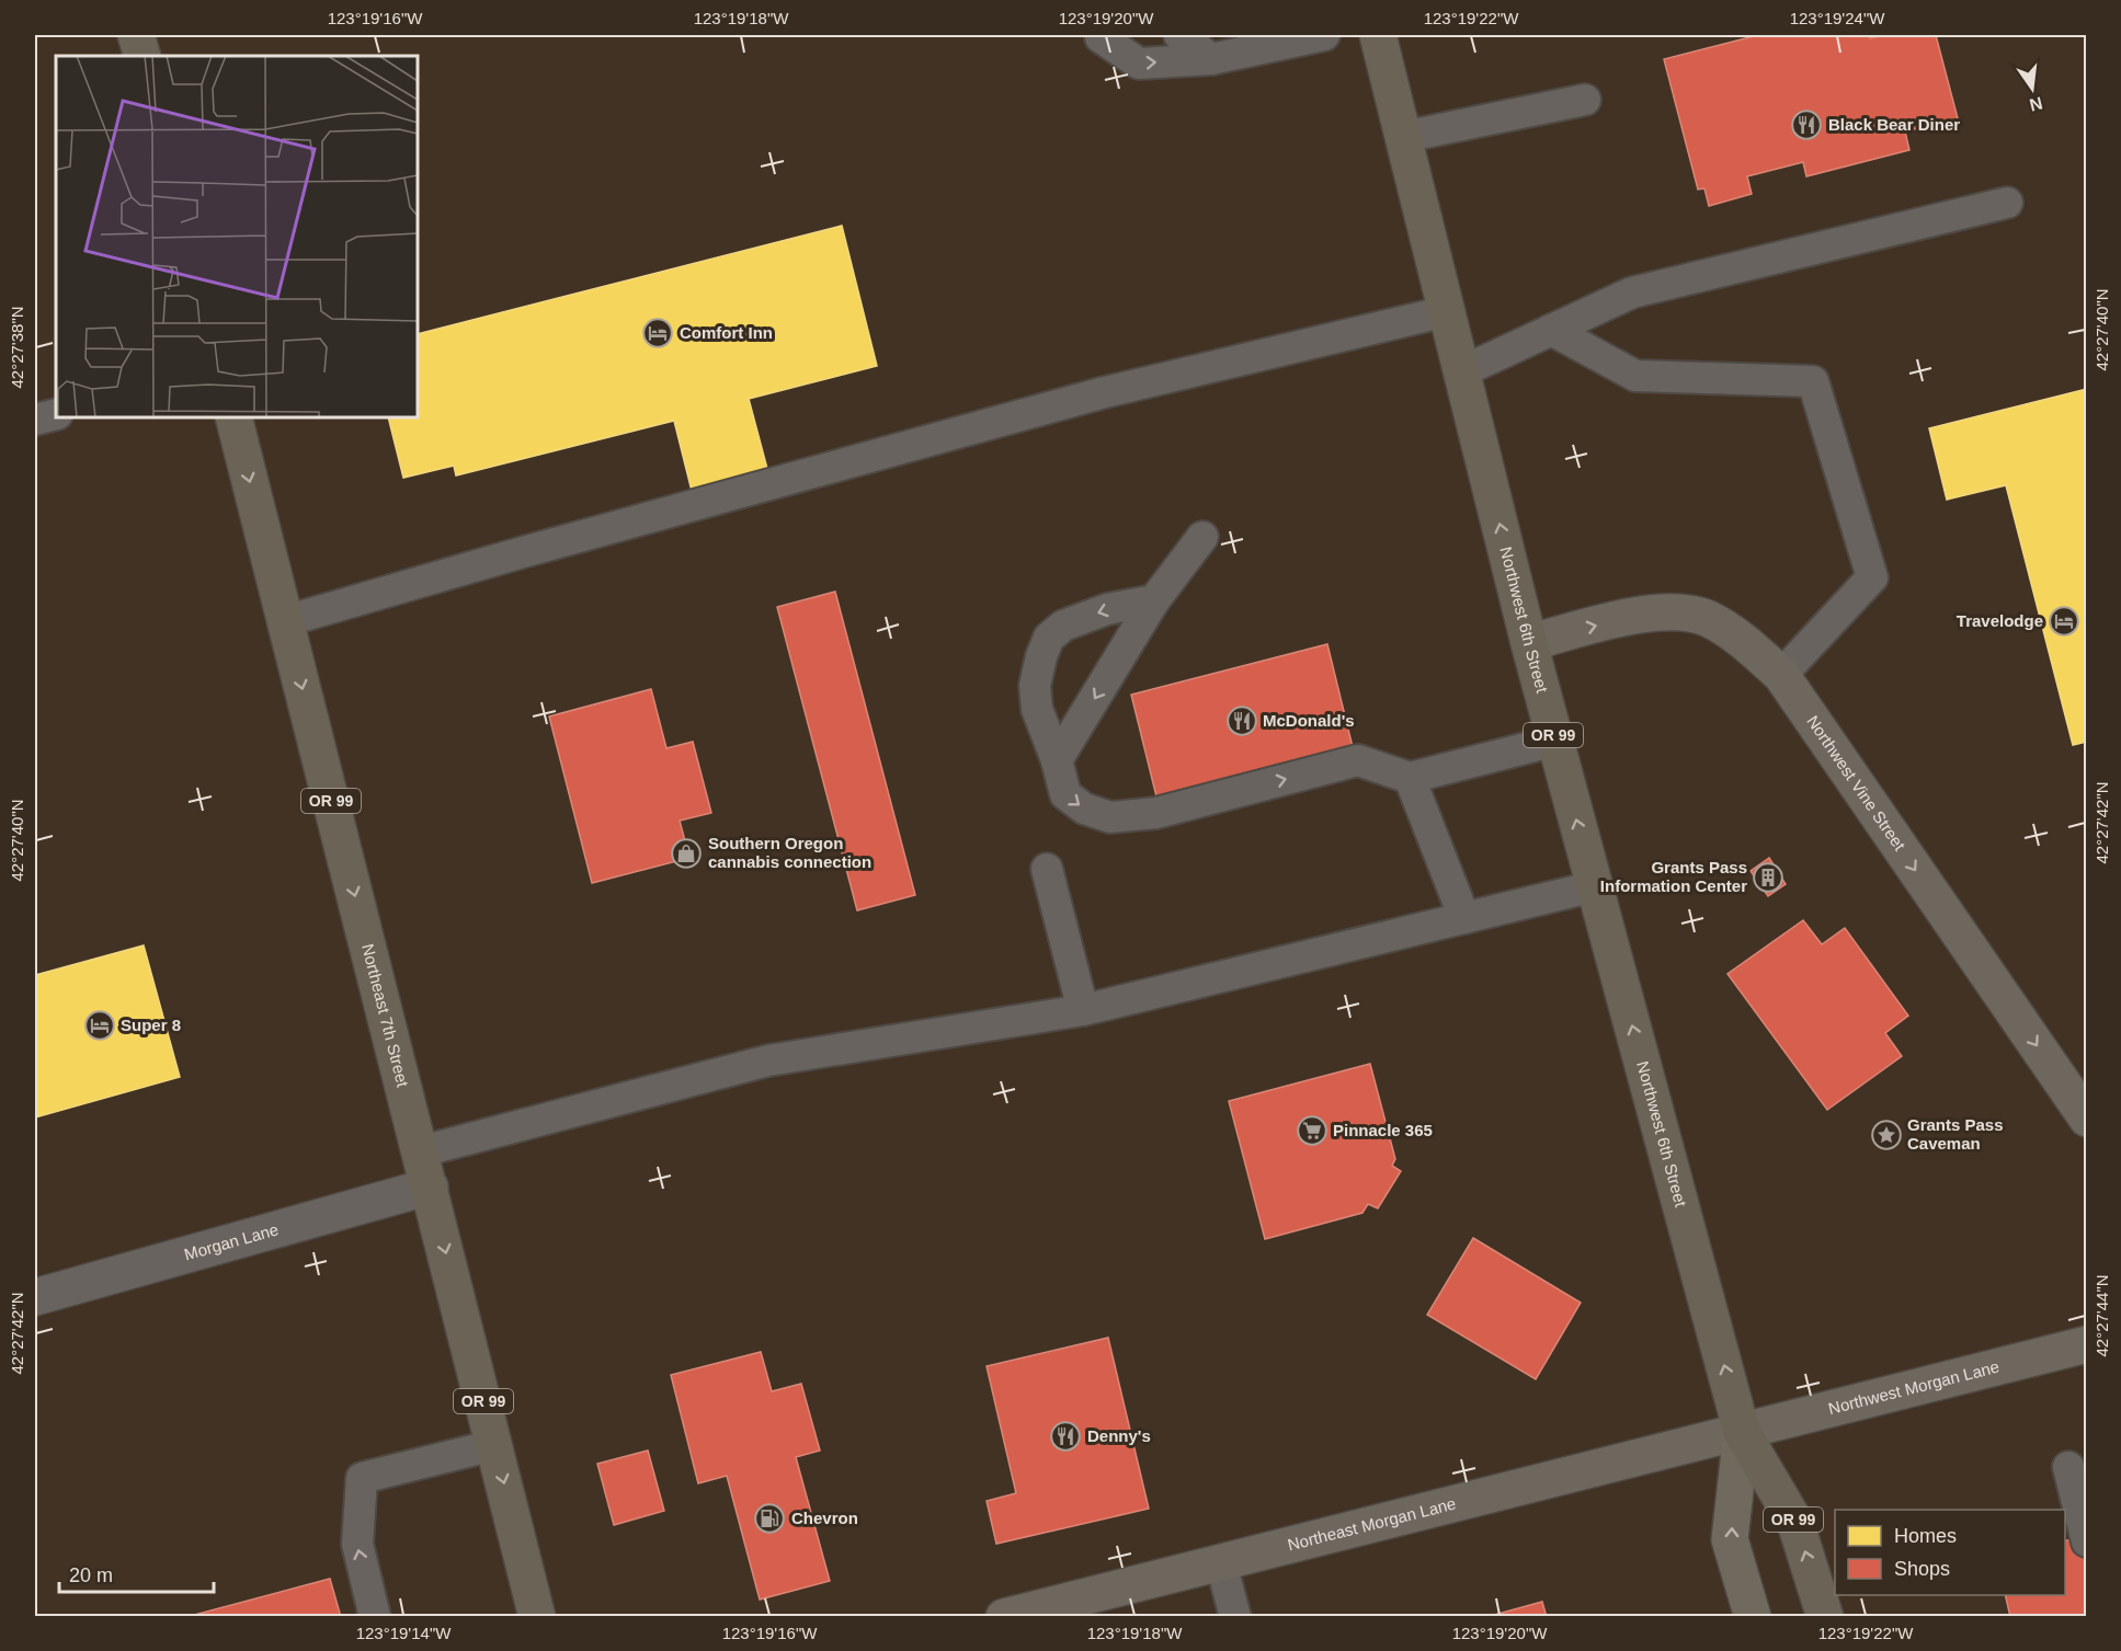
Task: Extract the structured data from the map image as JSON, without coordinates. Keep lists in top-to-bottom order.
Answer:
{
  "streets": {
    "highway": ["Northwest 6th Street", "OR 99", "Northeast 7th Street"],
    "street": [
      "Northwest Vine Street",
      "Morgan Lane",
      "Northwest Morgan Lane",
      "Northeast Morgan Lane"
    ]
  },
  "crossings": [
    ["Northwest 6th Street", "OR 99"],
    ["Northwest 6th Street", "Northwest Vine Street"],
    ["Northwest 6th Street", "Northwest Morgan Lane"],
    ["Northwest 6th Street", "Northeast Morgan Lane"],
    ["OR 99", "Northwest Morgan Lane"],
    ["OR 99", "Northeast Morgan Lane"],
    ["Northeast 7th Street", "Morgan Lane"],
    ["Northwest Morgan Lane", "Northeast Morgan Lane"]
  ],
  "one_way": ["Northwest 6th Street", "Northwest Vine Street", "Northeast 7th Street"],
  "places": {
    "restaurant": ["Black Bear Diner", "McDonald's", "Denny's"],
    "hotel": ["Comfort Inn", "Travelodge", "Super 8"],
    "shop": ["Southern Oregon cannabis connection"],
    "building": ["Grants Pass Information Center"],
    "supermarket": ["Pinnacle 365"],
    "place": ["Grants Pass Caveman"],
    "fuel station": ["Chevron"]
  },
  "legend": ["Homes", "Shops"],
  "scale_bar": "20 m",
  "north": "bottom",
  "coordinates": [
    "123°19'16\"W",
    "123°19'18\"W",
    "123°19'20\"W",
    "123°19'22\"W",
    "123°19'24\"W",
    "42°27'40\"N",
    "42°27'38\"N",
    "42°27'42\"N",
    "42°27'44\"N",
    "123°19'14\"W"
  ]
}
